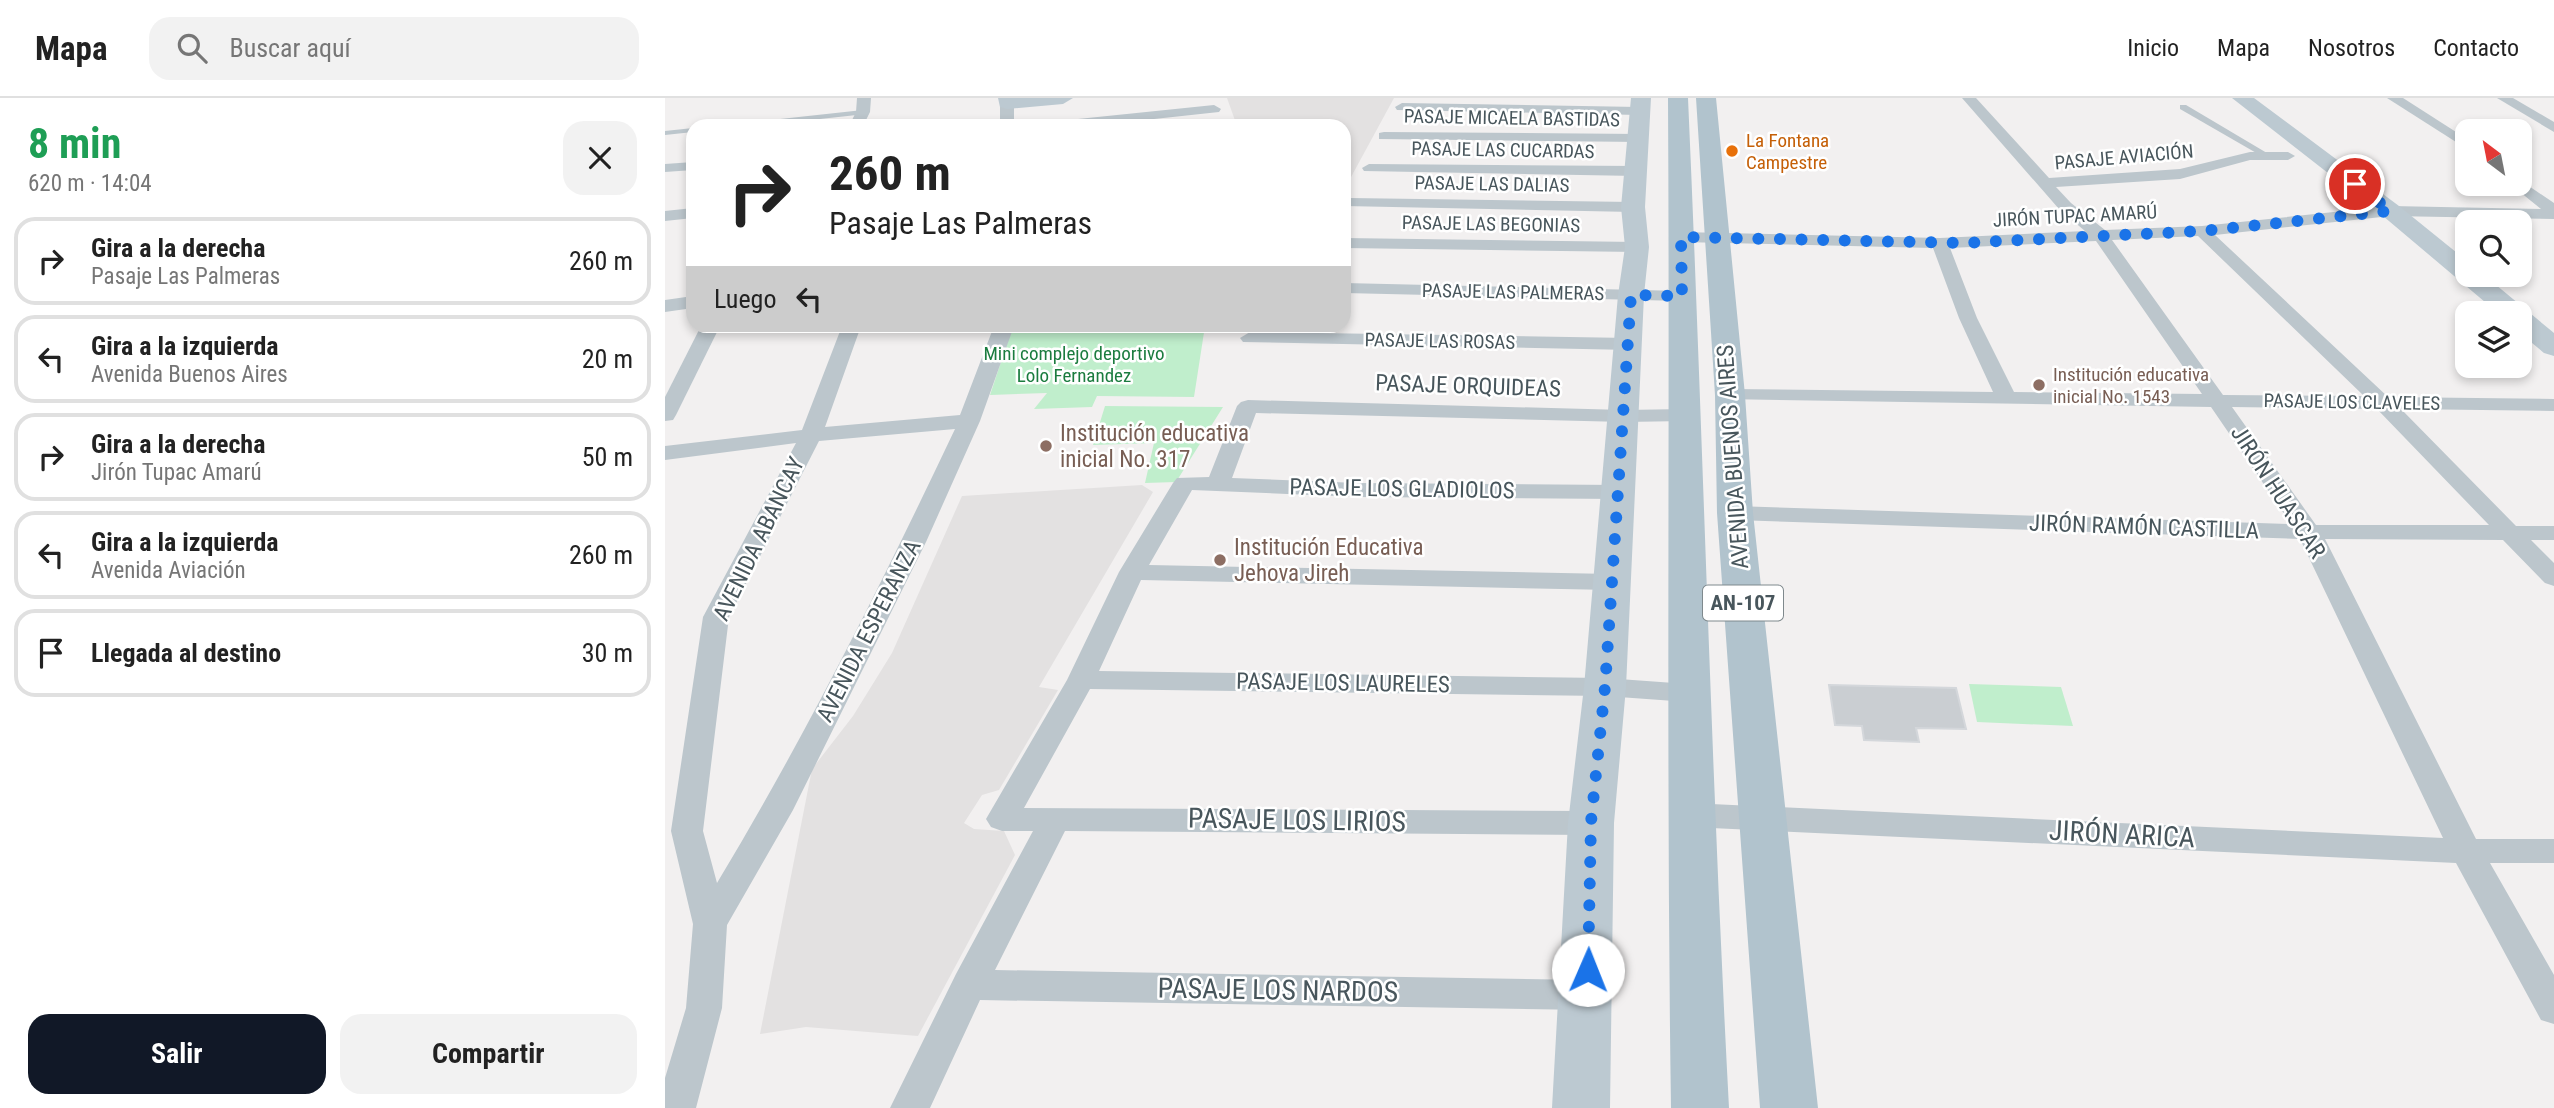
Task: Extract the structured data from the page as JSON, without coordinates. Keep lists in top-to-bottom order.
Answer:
{
  "streets": {
    "main road": ["AVENIDA BUENOS AIRES", "AN-107"],
    "street": [
      "PASAJE MICAELA BASTIDAS",
      "PASAJE LAS CUCARDAS",
      "PASAJE AVIACIÓN",
      "PASAJE LAS DALIAS",
      "JIRÓN TUPAC AMARÚ",
      "PASAJE LAS BEGONIAS",
      "PASAJE LAS PALMERAS",
      "PASAJE LAS ROSAS",
      "PASAJE ORQUIDEAS",
      "PASAJE LOS CLAVELES",
      "PASAJE LOS GLADIOLOS",
      "JIRÓN HUASCAR",
      "JIRÓN RAMÓN CASTILLA",
      "AVENIDA ABANCAY",
      "AVENIDA ESPERANZA",
      "PASAJE LOS LAURELES",
      "PASAJE LOS LIRIOS",
      "JIRÓN ARICA",
      "PASAJE LOS NARDOS"
    ]
  },
  "crossings": [
    ["PASAJE MICAELA BASTIDAS", "PASAJE LAS CUCARDAS"],
    ["PASAJE MICAELA BASTIDAS", "PASAJE LAS DALIAS"],
    ["PASAJE LAS CUCARDAS", "PASAJE LAS DALIAS"],
    ["PASAJE AVIACIÓN", "JIRÓN HUASCAR"],
    ["JIRÓN TUPAC AMARÚ", "AVENIDA BUENOS AIRES"],
    ["JIRÓN TUPAC AMARÚ", "JIRÓN HUASCAR"],
    ["PASAJE LAS PALMERAS", "AVENIDA BUENOS AIRES"],
    ["PASAJE ORQUIDEAS", "AVENIDA BUENOS AIRES"],
    ["PASAJE LOS CLAVELES", "AVENIDA BUENOS AIRES"],
    ["PASAJE LOS CLAVELES", "JIRÓN HUASCAR"],
    ["AVENIDA BUENOS AIRES", "JIRÓN RAMÓN CASTILLA"],
    ["AVENIDA BUENOS AIRES", "PASAJE LOS LAURELES"],
    ["AVENIDA BUENOS AIRES", "JIRÓN ARICA"],
    ["JIRÓN HUASCAR", "JIRÓN RAMÓN CASTILLA"],
    ["JIRÓN HUASCAR", "JIRÓN ARICA"],
    ["AVENIDA ABANCAY", "AVENIDA ESPERANZA"],
    ["PASAJE LOS LAURELES", "PASAJE LOS LIRIOS"]
  ],
  "parks": ["Mini complejo deportivo Lolo Fernandez"],
  "places": [
    "La Fontana Campestre",
    "Institución educativa inicial No. 1543",
    "Institución educativa inicial No. 317",
    "Institución Educativa Jehova Jireh"
  ],
  "north": "top left",
  "page": {
    "header": "Mapa",
    "search": "Buscar aquí",
    "nav": [
      "Inicio",
      "Mapa",
      "Nosotros",
      "Contacto"
    ],
    "heading": ["8 min", "620 m · 14:04"],
    "turn": ["260 m", "Pasaje Las Palmeras"],
    "list": [
      {
        "name": "Gira a la derecha",
        "note": "Pasaje Las Palmeras",
        "value": "260 m"
      },
      {
        "name": "Gira a la izquierda",
        "note": "Avenida Buenos Aires",
        "value": "20 m"
      },
      {
        "name": "Gira a la derecha",
        "note": "Jirón Tupac Amarú",
        "value": "50 m"
      },
      {
        "name": "Gira a la izquierda",
        "note": "Avenida Aviación",
        "value": "260 m"
      },
      {
        "name": "Llegada al destino",
        "value": "30 m"
      }
    ],
    "then": "Luego",
    "buttons": ["Salir", "Compartir"]
  }
}
